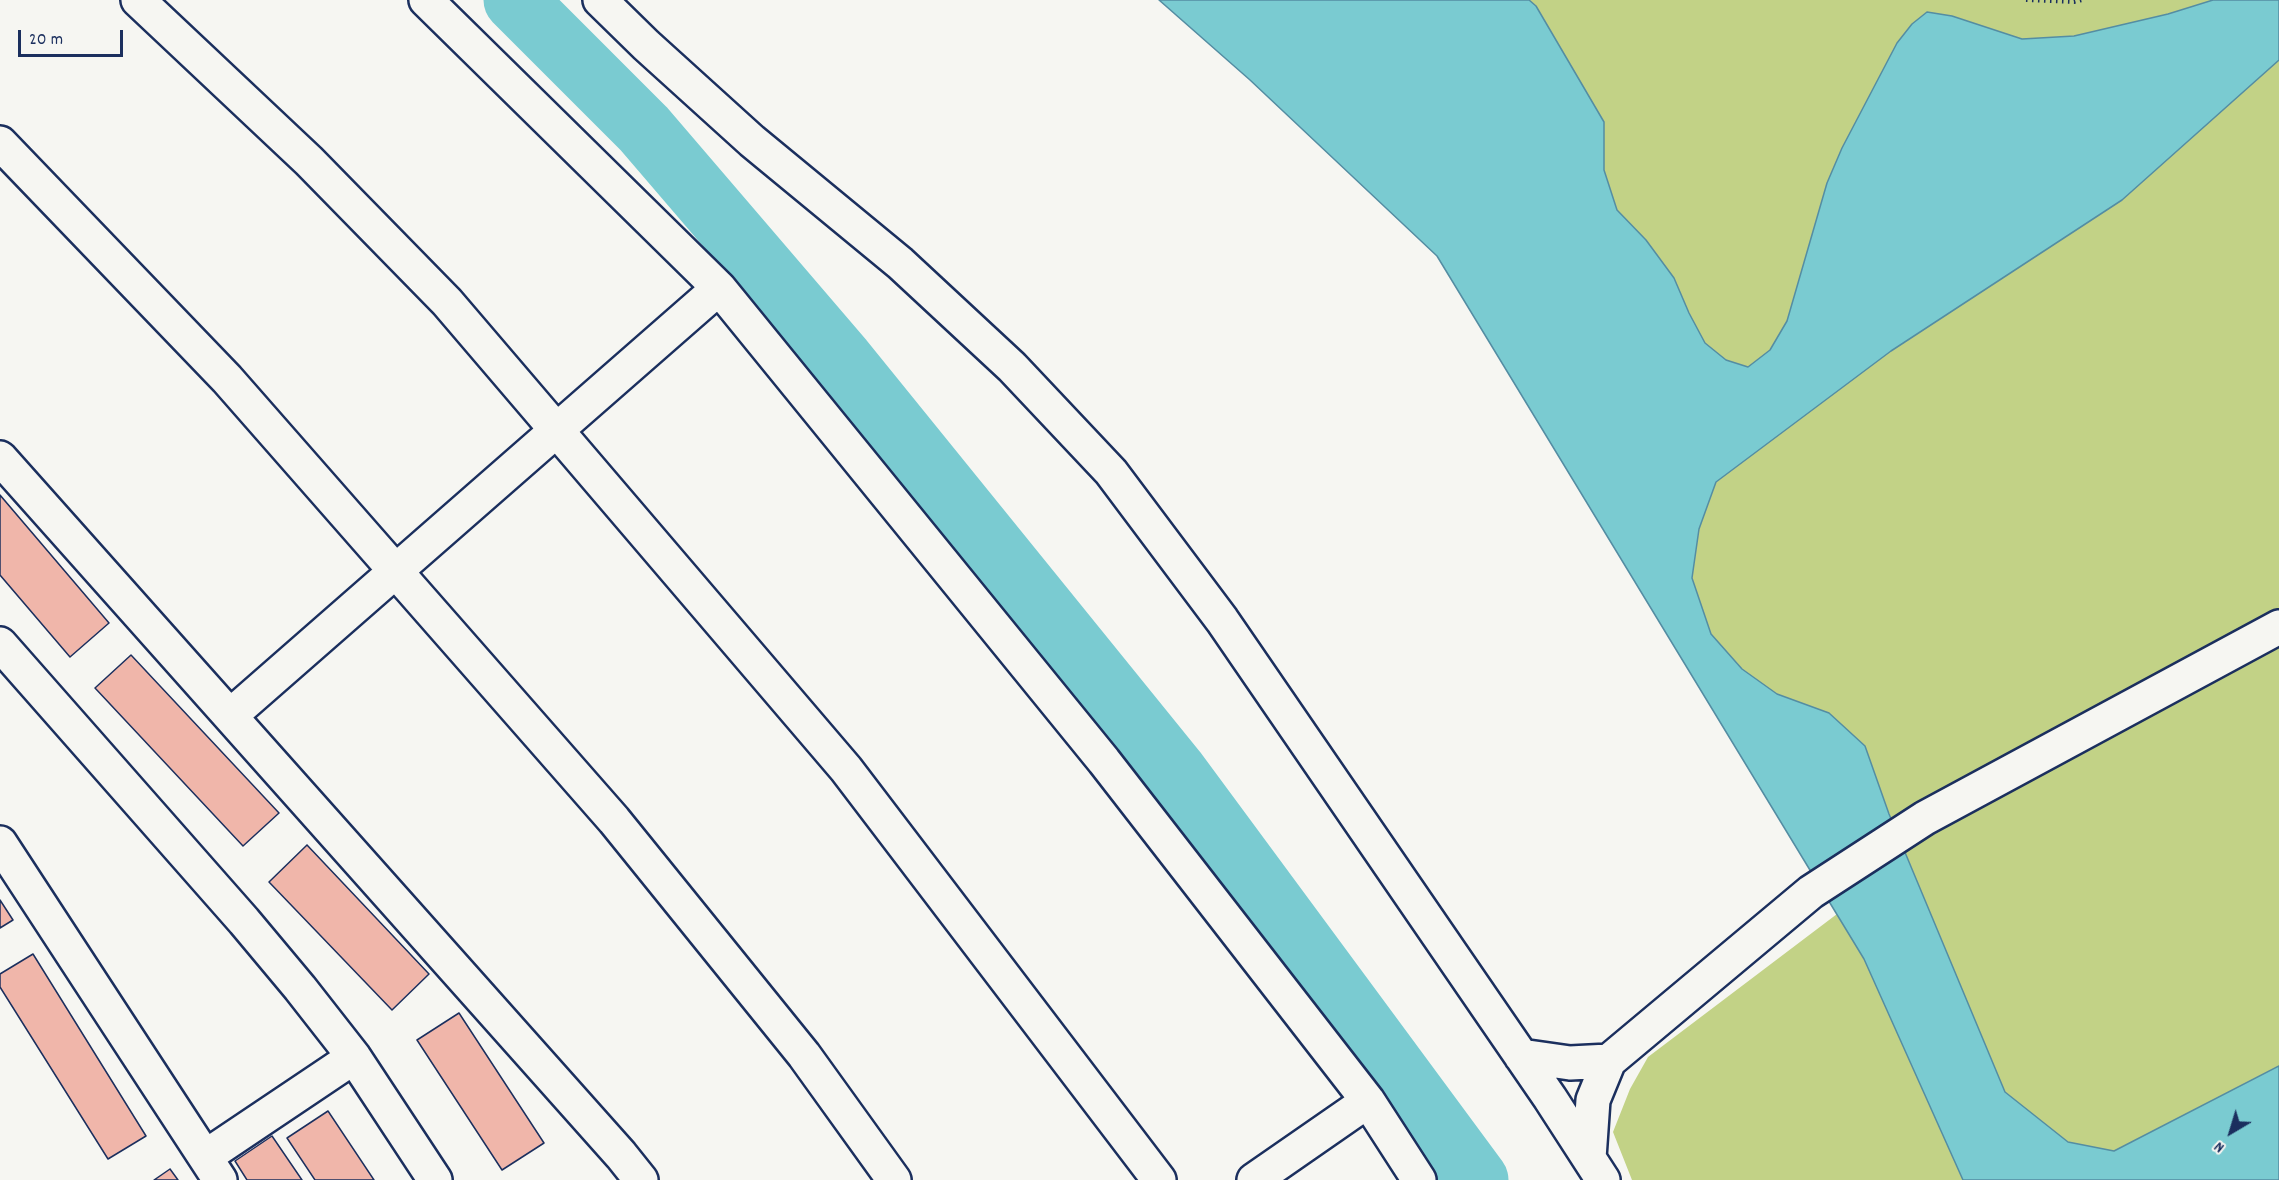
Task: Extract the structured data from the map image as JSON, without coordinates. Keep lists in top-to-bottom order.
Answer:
{
  "scale_bar": "20 m",
  "north": "bottom left"
}
